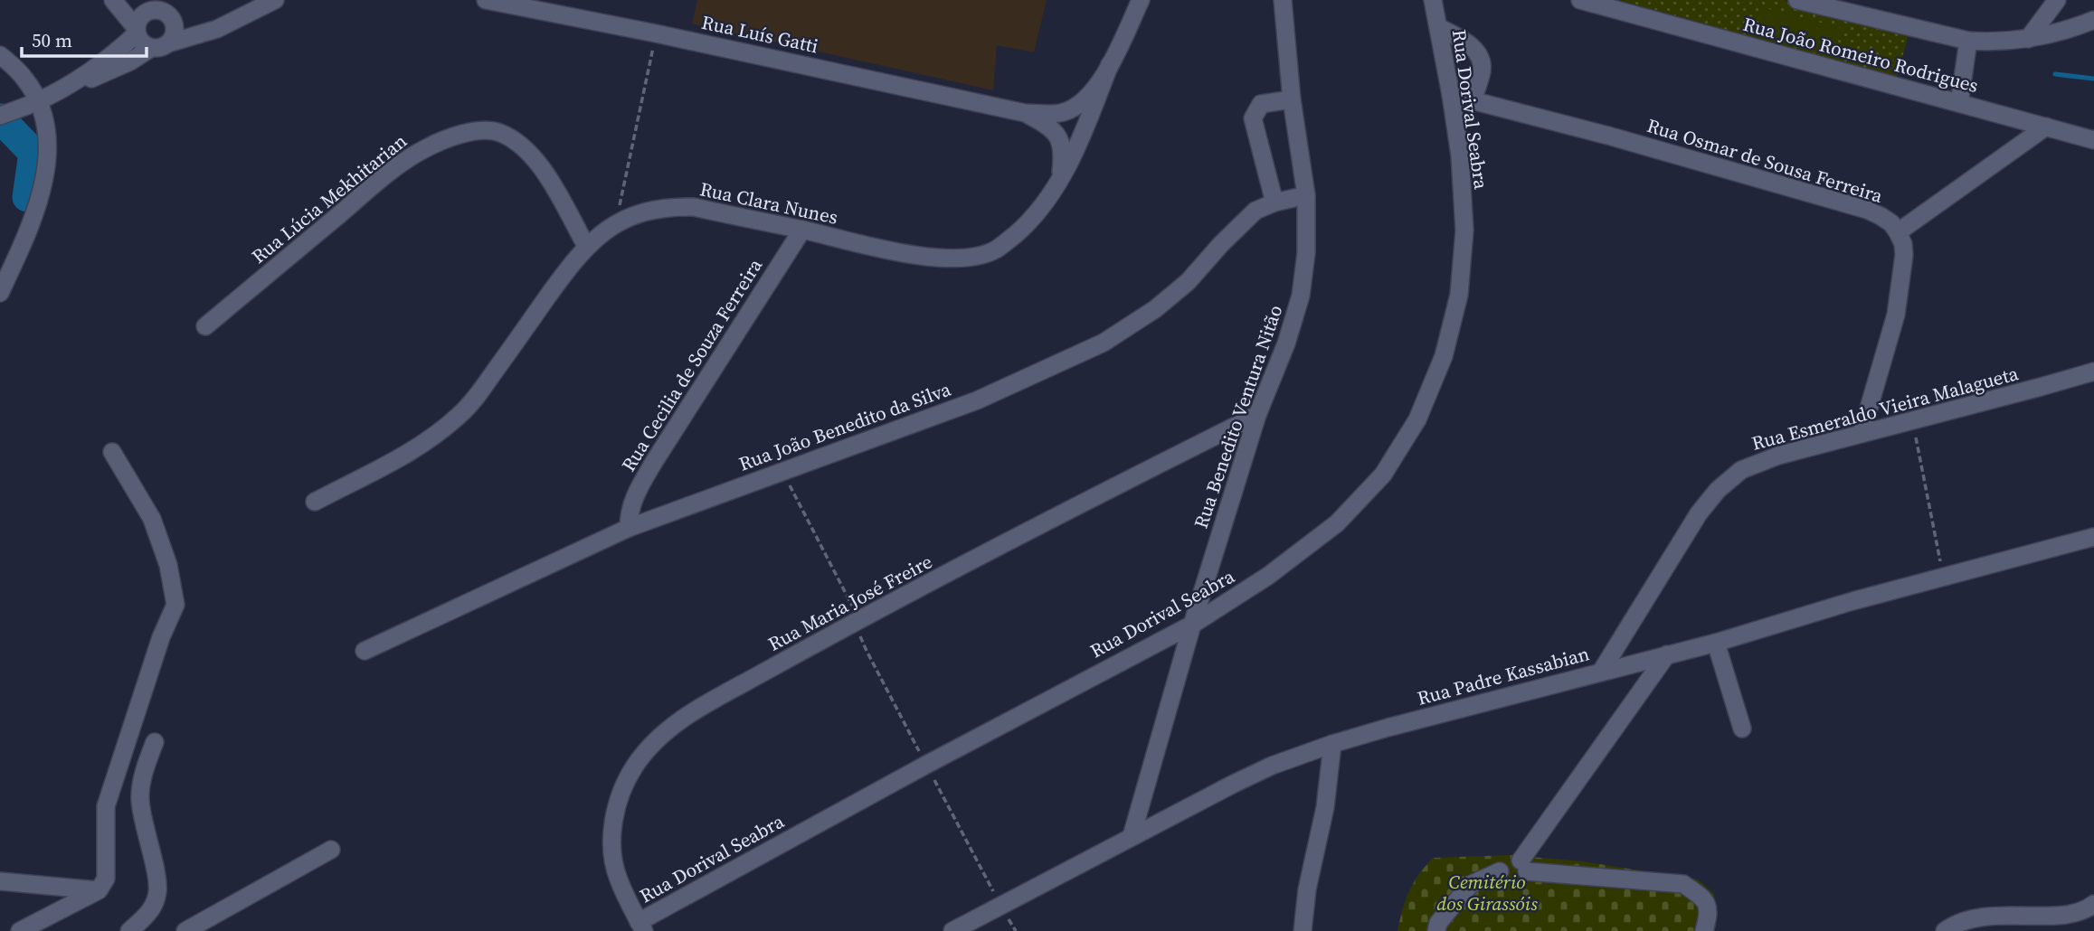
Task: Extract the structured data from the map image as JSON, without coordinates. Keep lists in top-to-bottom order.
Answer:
{
  "streets": {
    "street": [
      "Rua Luís Gatti",
      "Rua João Romeiro Rodrigues",
      "Rua Dorival Seabra",
      "Rua Osmar de Sousa Ferreira",
      "Rua Lúcia Mekhitarian",
      "Rua Clara Nunes",
      "Rua Cecilia de Souza Ferreira",
      "Rua Esmeraldo Vieira Malagueta",
      "Rua Benedito Ventura Nitão",
      "Rua João Benedito da Silva",
      "Rua Maria José Freire",
      "Rua Padre Kassabian"
    ]
  },
  "crossings": [
    ["Rua Luís Gatti", "Rua Clara Nunes"],
    ["Rua Dorival Seabra", "Rua Osmar de Sousa Ferreira"],
    ["Rua Dorival Seabra", "Rua Benedito Ventura Nitão"],
    ["Rua Dorival Seabra", "Rua Maria José Freire"],
    ["Rua Lúcia Mekhitarian", "Rua Clara Nunes"],
    ["Rua Clara Nunes", "Rua Cecilia de Souza Ferreira"],
    ["Rua Cecilia de Souza Ferreira", "Rua João Benedito da Silva"],
    ["Rua Esmeraldo Vieira Malagueta", "Rua Padre Kassabian"],
    ["Rua Benedito Ventura Nitão", "Rua João Benedito da Silva"],
    ["Rua Benedito Ventura Nitão", "Rua Maria José Freire"],
    ["Rua Benedito Ventura Nitão", "Rua Padre Kassabian"]
  ],
  "parks": ["Cemitério dos Girassóis"],
  "scale_bar": "50 m"
}
